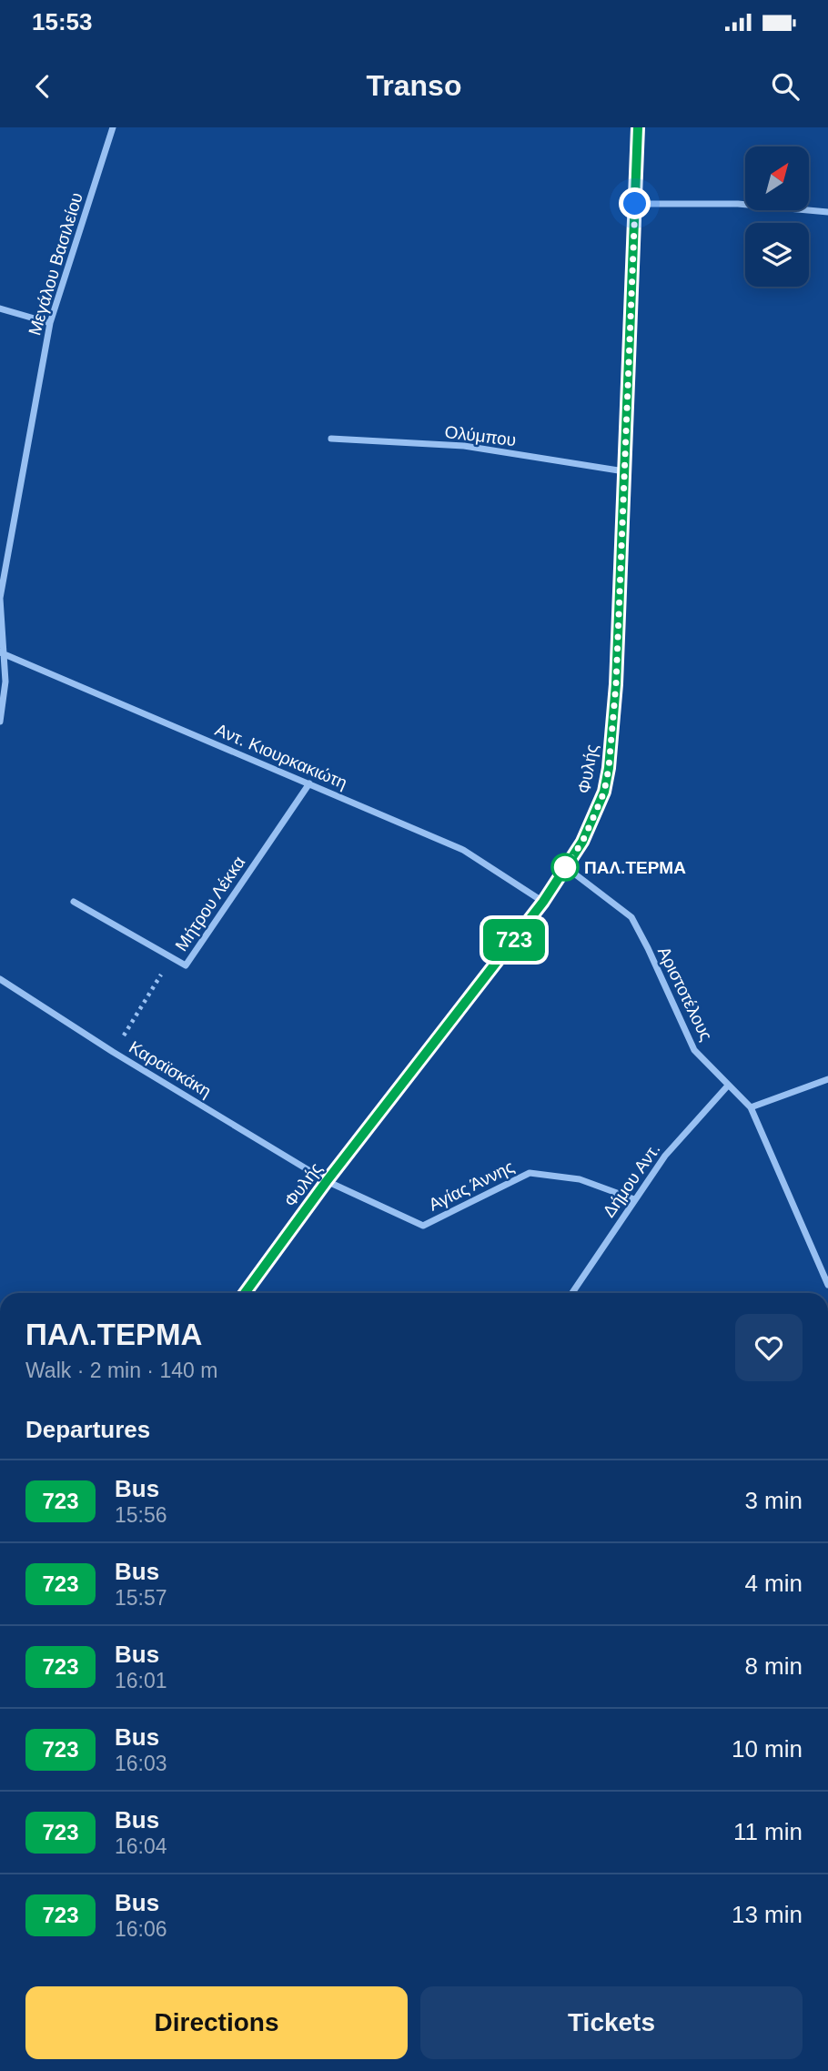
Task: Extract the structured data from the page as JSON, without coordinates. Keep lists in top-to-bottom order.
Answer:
{
  "streets": {
    "main road": ["Φυλής"],
    "street": [
      "Μεγάλου Βασιλείου",
      "Ολύμπου",
      "Αντ. Κιουρκακιώτη",
      "Μήτρου Λέκκα",
      "Αριστοτέλους",
      "Καραϊσκάκη",
      "Δήμου Αντ.",
      "Αγίας Άννης"
    ]
  },
  "crossings": [
    ["Μεγάλου Βασιλείου", "Αντ. Κιουρκακιώτη"],
    ["Ολύμπου", "Φυλής"],
    ["Αντ. Κιουρκακιώτη", "Φυλής"],
    ["Αντ. Κιουρκακιώτη", "Μήτρου Λέκκα"],
    ["Φυλής", "Αριστοτέλους"],
    ["Φυλής", "Καραϊσκάκη"],
    ["Φυλής", "Αγίας Άννης"],
    ["Αριστοτέλους", "Δήμου Αντ."],
    ["Καραϊσκάκη", "Αγίας Άννης"],
    ["Δήμου Αντ.", "Αγίας Άννης"]
  ],
  "places": ["ΠΑΛ.ΤΕΡΜΑ"],
  "lines": ["bus line 723"],
  "north": "top right",
  "page": {
    "status": "15:53",
    "header": "Transo",
    "on_map": "723",
    "heading": [
      ["ΠΑΛ.ΤΕΡΜΑ", "Walk · 2 min · 140 m"],
      "Departures"
    ],
    "list": [
      {
        "mark": "723",
        "name": "Bus",
        "note": "15:56",
        "value": "3 min"
      },
      {
        "mark": "723",
        "name": "Bus",
        "note": "15:57",
        "value": "4 min"
      },
      {
        "mark": "723",
        "name": "Bus",
        "note": "16:01",
        "value": "8 min"
      },
      {
        "mark": "723",
        "name": "Bus",
        "note": "16:03",
        "value": "10 min"
      },
      {
        "mark": "723",
        "name": "Bus",
        "note": "16:04",
        "value": "11 min"
      },
      {
        "mark": "723",
        "name": "Bus",
        "note": "16:06",
        "value": "13 min"
      }
    ],
    "buttons": ["Directions", "Tickets"]
  }
}
